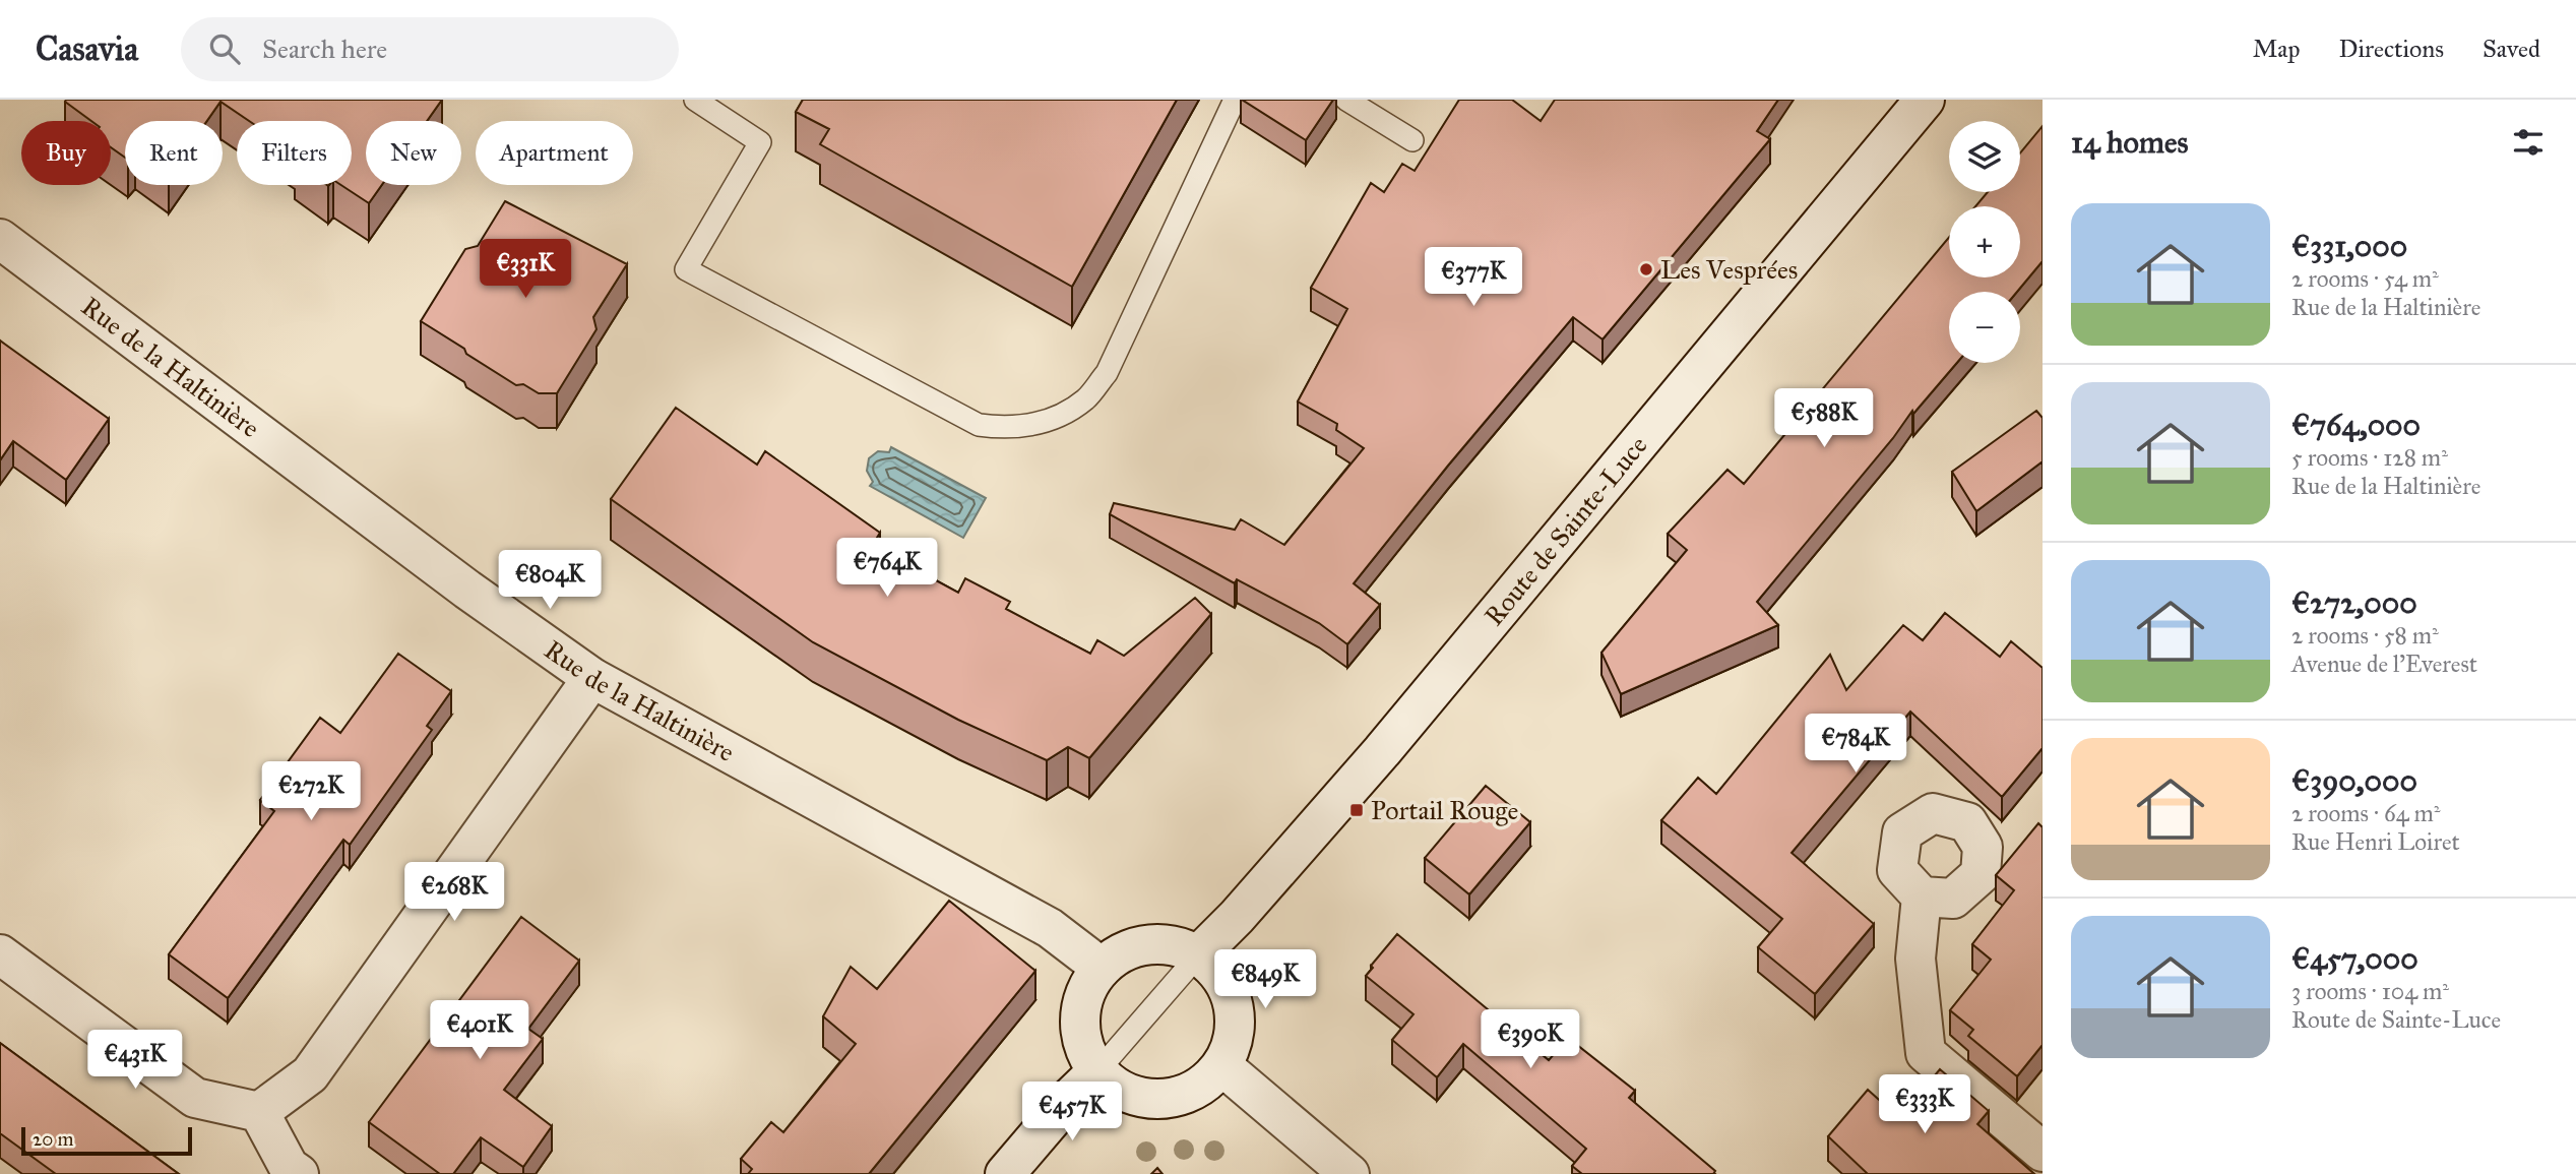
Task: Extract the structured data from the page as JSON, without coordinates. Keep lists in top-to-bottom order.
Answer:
{
  "streets": {
    "street": ["Rue de la Haltinière", "Route de Sainte-Luce"]
  },
  "places": {
    "other": ["Les Vesprées"],
    "transit": ["Portail Rouge"]
  },
  "scale_bar": "20 m",
  "page": {
    "header": "Casavia",
    "search": "Search here",
    "nav": ["Map", "Directions", "Saved"],
    "heading": "14 homes",
    "map_buttons": ["+", "−"],
    "chip": [
      "Buy",
      "Rent",
      "Filters",
      "New",
      "Apartment"
    ],
    "list": [
      {
        "name": "€331,000",
        "note": "2 rooms · 54 m² · Rue de la Haltinière"
      },
      {
        "name": "€764,000",
        "note": "5 rooms · 128 m² · Rue de la Haltinière"
      },
      {
        "name": "€272,000",
        "note": "2 rooms · 58 m² · Avenue de l'Everest"
      },
      {
        "name": "€390,000",
        "note": "2 rooms · 64 m² · Rue Henri Loiret"
      },
      {
        "name": "€457,000",
        "note": "3 rooms · 104 m² · Route de Sainte-Luce"
      }
    ],
    "price": [
      "€331K",
      "€377K",
      "€588K",
      "€764K",
      "€804K",
      "€784K",
      "€272K",
      "€268K",
      "€849K",
      "€401K",
      "€390K",
      "€431K",
      "€333K",
      "€457K"
    ],
    "scale": "20 m"
  }
}
